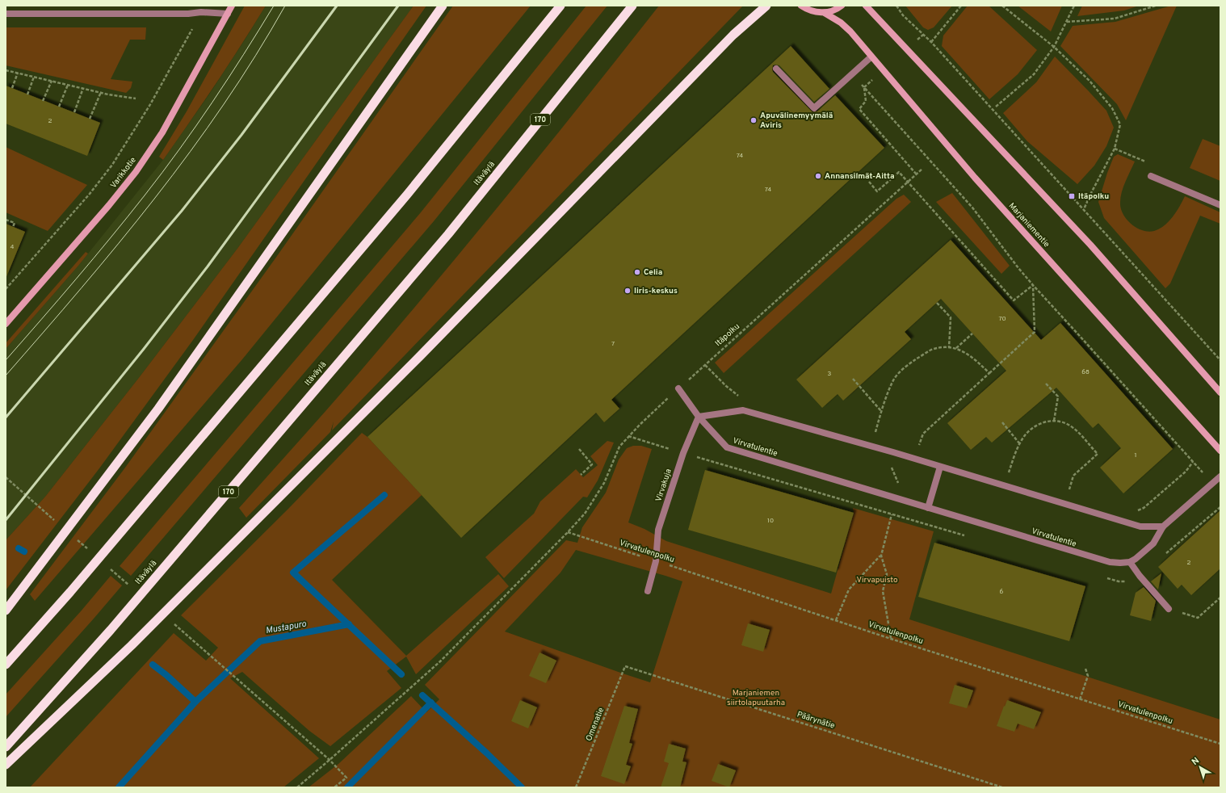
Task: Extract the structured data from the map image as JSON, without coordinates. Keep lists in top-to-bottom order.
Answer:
{
  "streets": {
    "highway": ["170", "Itäväylä"],
    "main road": ["Varikkotie", "Marjaniementie"],
    "street": ["Virvatulentie", "Virvakuja"],
    "path": [
      "Itäpolku",
      "Virvatulenpolku",
      "Päärynätie",
      "Omenatie"
    ]
  },
  "crossings": [
    ["Itäpolku", "Virvatulentie"],
    ["Itäpolku", "Virvatulenpolku"],
    ["Virvatulentie", "Virvakuja"],
    ["Virvakuja", "Virvatulenpolku"],
    ["Päärynätie", "Omenatie"]
  ],
  "water": ["Mustapuro"],
  "parks": ["Virvapuisto", "Marjaniemen siirtolapuutarha"],
  "places": {
    "other": [
      "Apuvälinemyymälä Aviris",
      "Annansilmät-Aitta",
      "Celia",
      "Iiris-keskus"
    ],
    "transit": ["Itäpolku"]
  },
  "house_numbers": [
    "2",
    "74",
    "74",
    "4",
    "70",
    "7",
    "68",
    "3",
    "1",
    "10",
    "2",
    "6"
  ],
  "north": "top left"
}
